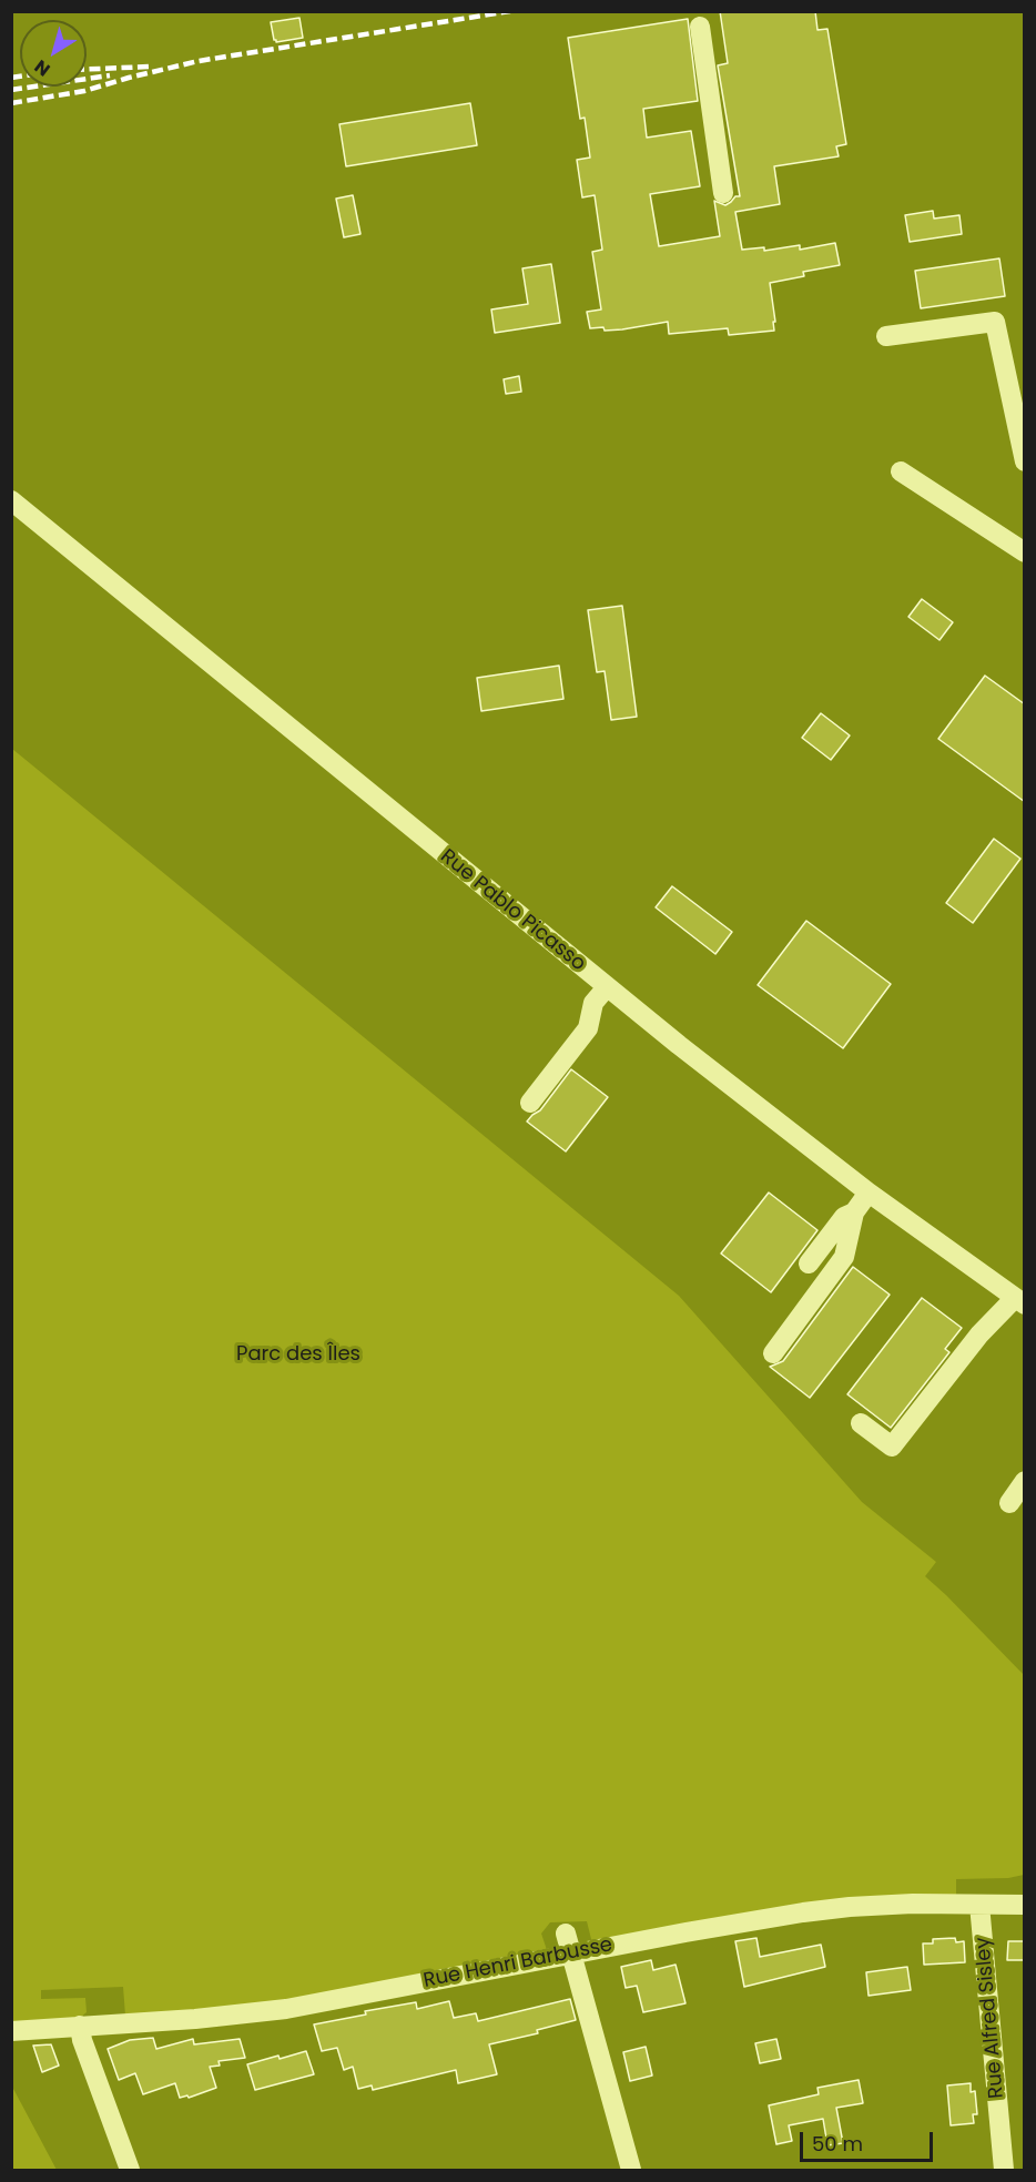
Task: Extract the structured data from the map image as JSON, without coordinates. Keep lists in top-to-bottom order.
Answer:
{
  "streets": {
    "street": ["Rue Pablo Picasso", "Rue Henri Barbusse", "Rue Alfred Sisley"]
  },
  "crossings": [
    ["Rue Henri Barbusse", "Rue Alfred Sisley"]
  ],
  "parks": ["Parc des Îles"],
  "scale_bar": "50 m",
  "north": "bottom left"
}
